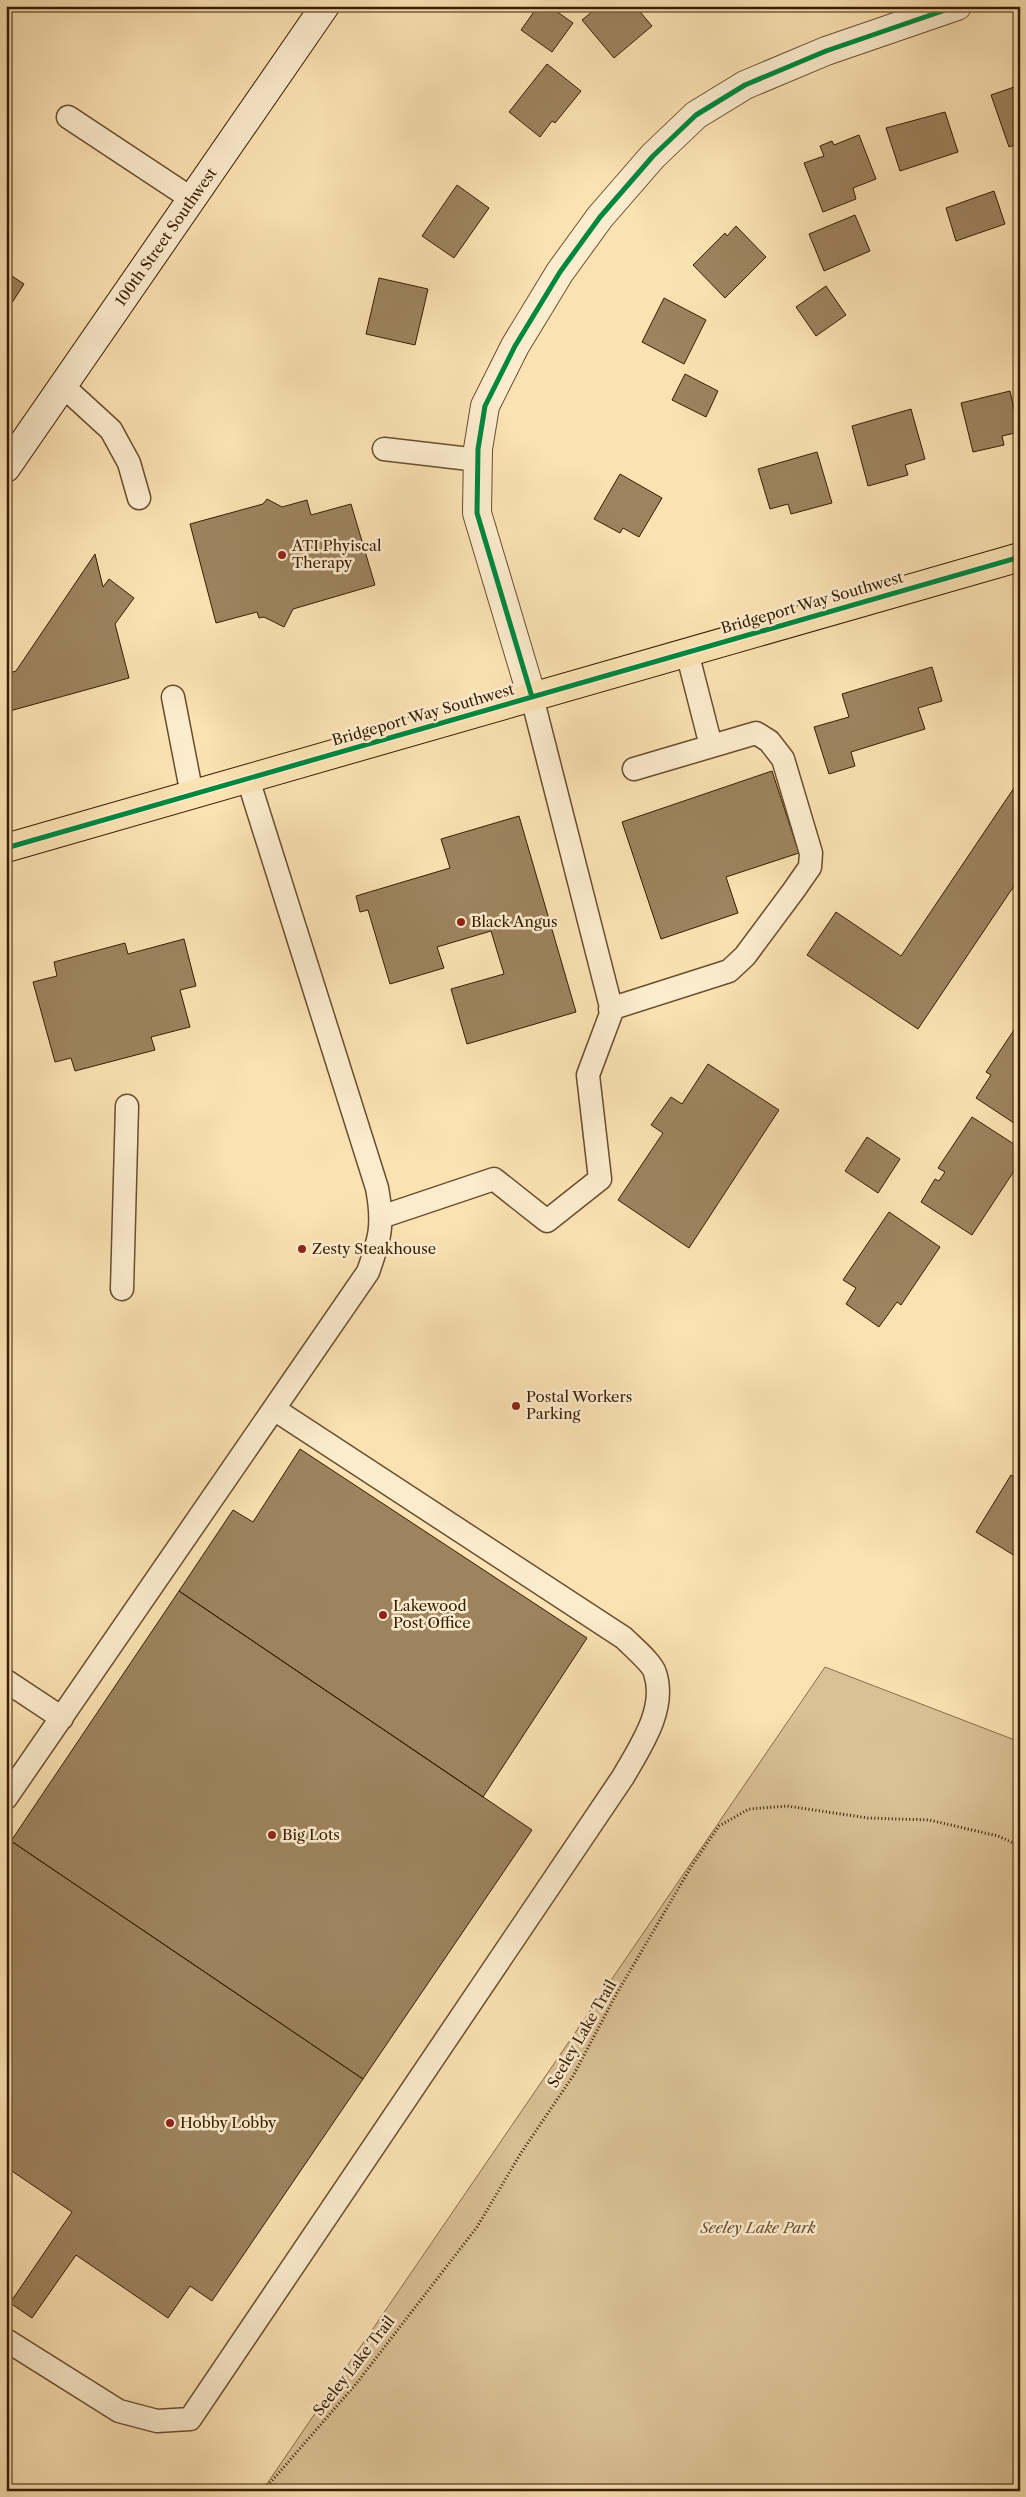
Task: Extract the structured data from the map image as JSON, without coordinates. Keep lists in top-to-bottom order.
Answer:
{
  "streets": {
    "main road": ["Bridgeport Way Southwest"],
    "street": ["100th Street Southwest"],
    "path": ["Seeley Lake Trail"]
  },
  "parks": ["Seeley Lake Park"],
  "places": [
    "ATI Phyiscal Therapy",
    "Black Angus",
    "Zesty Steakhouse",
    "Postal Workers Parking",
    "Lakewood Post Office",
    "Big Lots",
    "Hobby Lobby"
  ]
}
